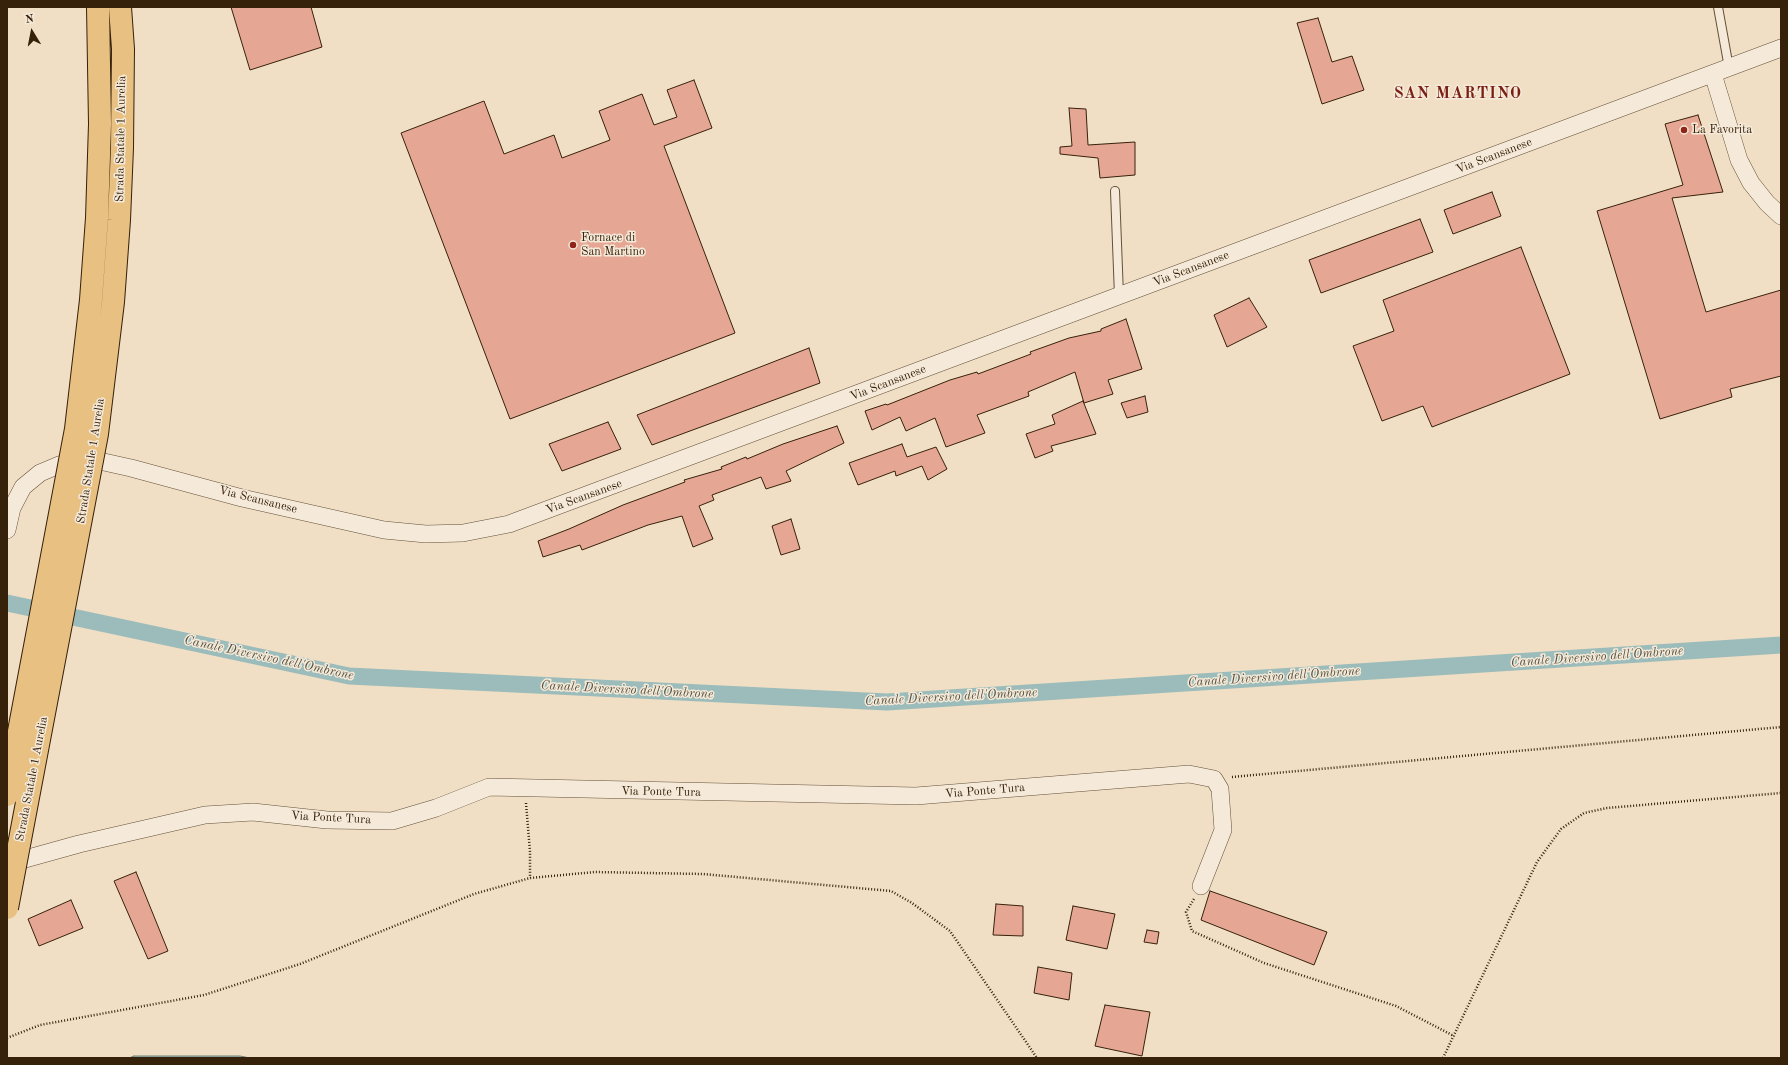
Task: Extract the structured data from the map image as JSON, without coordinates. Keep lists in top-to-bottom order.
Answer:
{
  "streets": {
    "highway": ["Strada Statale 1 Aurelia"],
    "street": ["Via Scansanese", "Via Ponte Tura"]
  },
  "districts": ["SAN MARTINO"],
  "water": ["Canale Diversivo dell'Ombrone"],
  "places": ["La Favorita", "Fornace di San Martino"],
  "north": "top"
}
